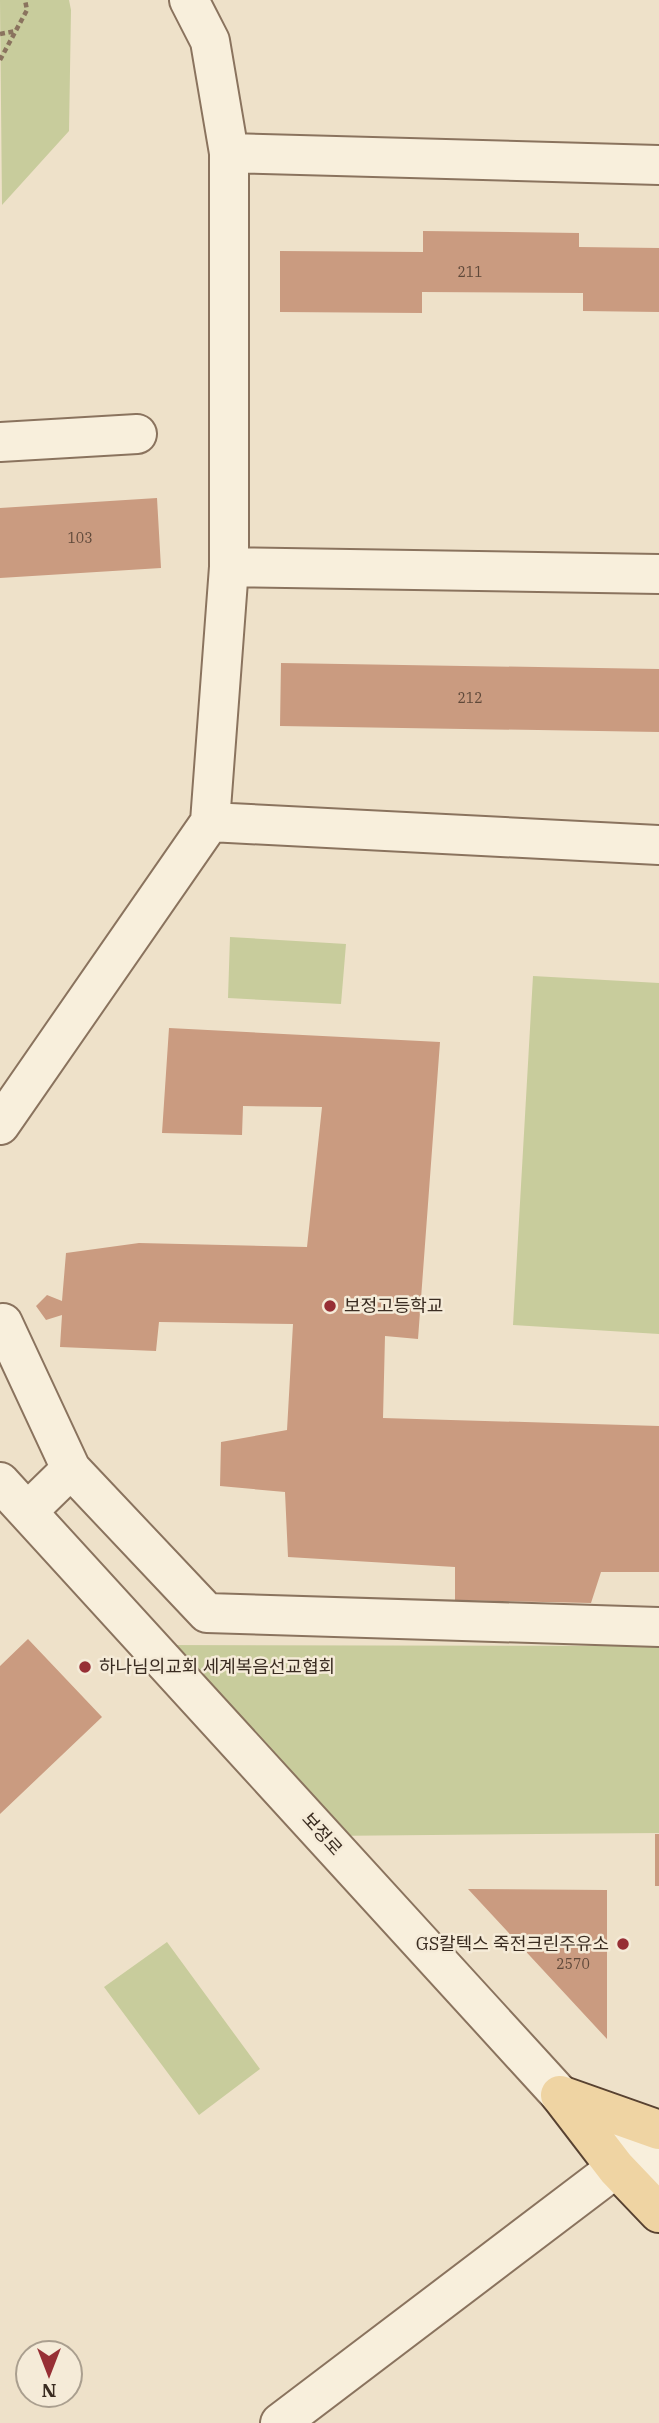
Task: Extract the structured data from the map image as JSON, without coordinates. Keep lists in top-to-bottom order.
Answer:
{
  "streets": {
    "street": ["보정로"]
  },
  "places": ["보정고등학교", "하나님의교회 세계복음선교협회", "GS칼텍스 죽전크린주유소"],
  "house_numbers": [
    "211",
    "103",
    "212",
    "2570"
  ],
  "north": "bottom"
}
